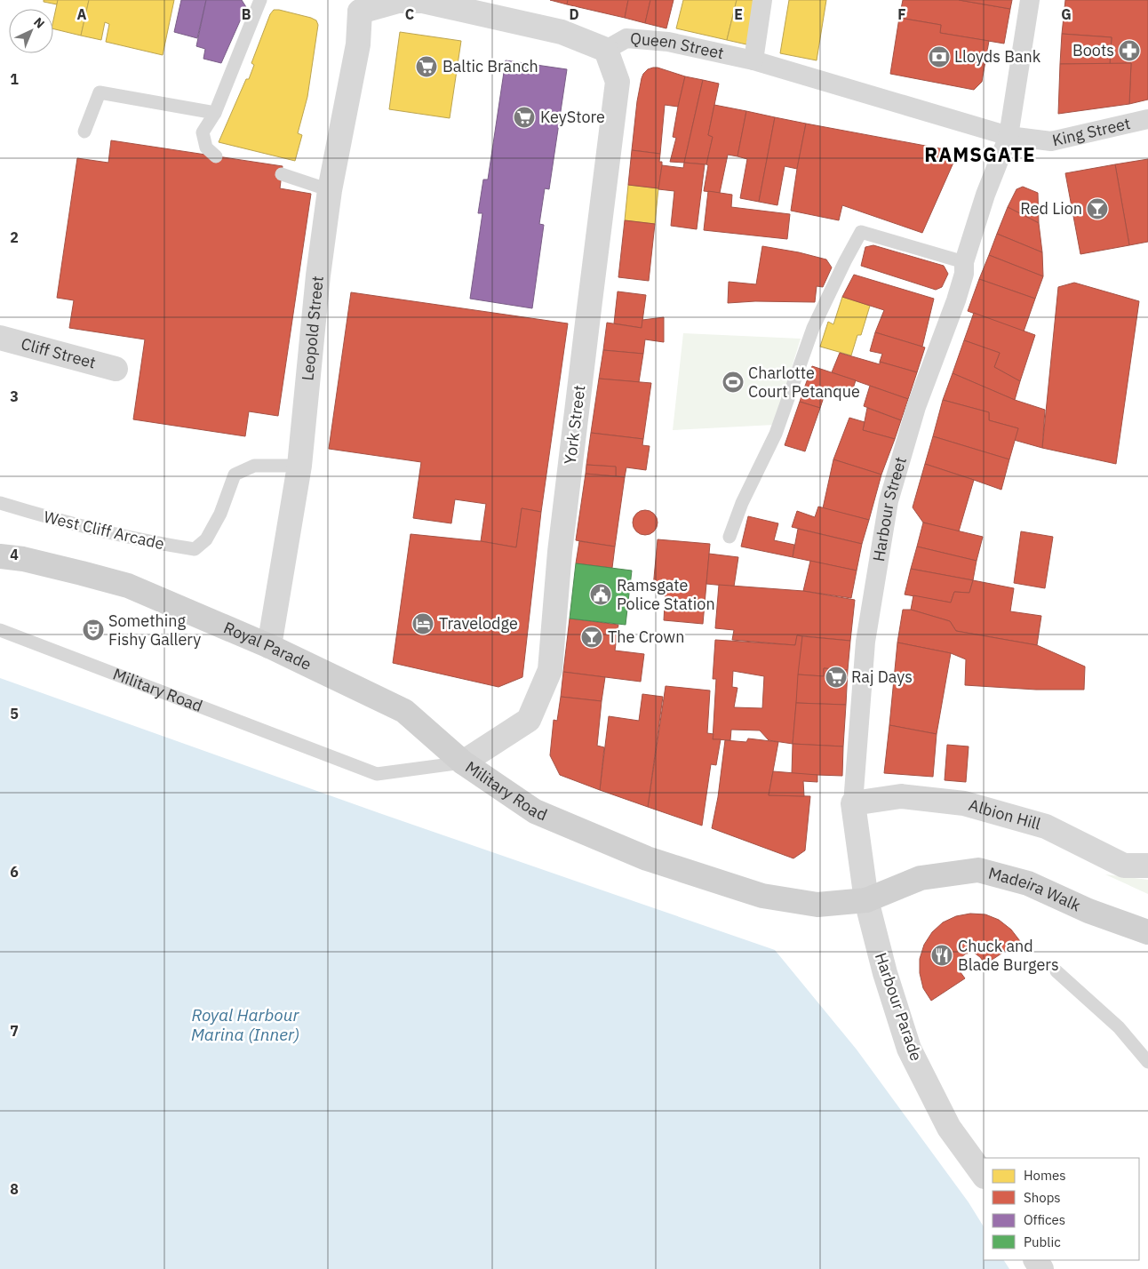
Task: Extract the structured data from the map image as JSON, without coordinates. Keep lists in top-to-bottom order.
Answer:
{
  "streets": {
    "main road": ["Royal Parade", "Military Road", "Madeira Walk"],
    "street": [
      "Queen Street",
      "King Street",
      "Leopold Street",
      "Cliff Street",
      "York Street",
      "Harbour Street",
      "Albion Hill",
      "Harbour Parade"
    ],
    "lane": ["West Cliff Arcade"]
  },
  "crossings": [
    ["Queen Street", "King Street"],
    ["Queen Street", "Leopold Street"],
    ["Queen Street", "York Street"],
    ["Queen Street", "Harbour Street"],
    ["King Street", "Harbour Street"],
    ["Leopold Street", "West Cliff Arcade"],
    ["Leopold Street", "Royal Parade"],
    ["York Street", "Royal Parade"],
    ["York Street", "Military Road"],
    ["Harbour Street", "Military Road"],
    ["Harbour Street", "Albion Hill"],
    ["Harbour Street", "Madeira Walk"],
    ["Harbour Street", "Harbour Parade"],
    ["Royal Parade", "Military Road"],
    ["Military Road", "Madeira Walk"],
    ["Military Road", "Harbour Parade"],
    ["Madeira Walk", "Harbour Parade"]
  ],
  "districts": ["RAMSGATE"],
  "water": ["Royal Harbour Marina (Inner)"],
  "places": {
    "pharmacy": ["Boots"],
    "bank": ["Lloyds Bank"],
    "supermarket": ["Baltic Branch", "KeyStore", "Raj Days"],
    "bar": ["Red Lion", "The Crown"],
    "sports": ["Charlotte Court Petanque"],
    "public building": ["Ramsgate Police Station"],
    "hotel": ["Travelodge"],
    "theatre": ["Something Fishy Gallery"],
    "restaurant": ["Chuck and Blade Burgers"]
  },
  "legend": [
    "Homes",
    "Shops",
    "Offices",
    "Public"
  ],
  "north": "top right",
  "grid": {
    "columns": [
      "A",
      "B",
      "C",
      "D",
      "E",
      "F",
      "G"
    ],
    "rows": [
      "1",
      "2",
      "3",
      "4",
      "5",
      "6",
      "7",
      "8"
    ]
  }
}
